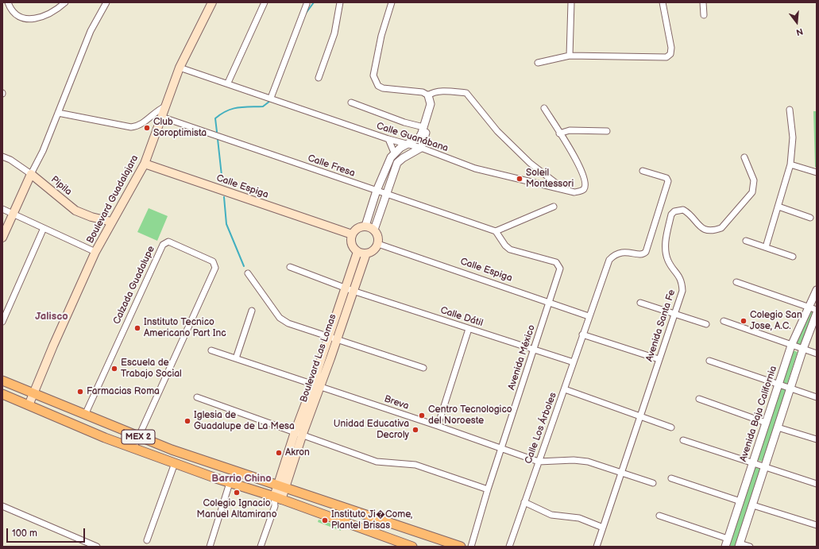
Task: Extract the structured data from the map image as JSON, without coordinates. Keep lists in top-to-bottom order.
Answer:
{
  "streets": {
    "main road": [
      "Pipila",
      "Calle Espiga",
      "Boulevard Guadalajara",
      "Boulevard Las Lomas",
      "MEX 2"
    ],
    "street": [
      "Calle Guanábana",
      "Calle Fresa",
      "Calzada Guadalupe",
      "Calle Dátil",
      "Avenida Santa Fe",
      "Avenida México",
      "Breva",
      "Avenida Baja California",
      "Calle Los Árboles"
    ]
  },
  "crossings": [
    ["Calle Guanábana", "Boulevard Guadalajara"],
    ["Calle Fresa", "Boulevard Guadalajara"],
    ["Calle Fresa", "Avenida México"],
    ["Pipila", "Boulevard Guadalajara"],
    ["Calle Espiga", "Boulevard Guadalajara"],
    ["Calle Espiga", "Avenida México"],
    ["Calle Espiga", "Boulevard Las Lomas"],
    ["Calle Espiga", "Calle Los Árboles"],
    ["Boulevard Guadalajara", "MEX 2"],
    ["Calzada Guadalupe", "MEX 2"],
    ["Calle Dátil", "Avenida México"],
    ["Calle Dátil", "Boulevard Las Lomas"],
    ["Calle Dátil", "Calle Los Árboles"],
    ["Avenida México", "Breva"],
    ["Boulevard Las Lomas", "Breva"],
    ["Boulevard Las Lomas", "MEX 2"],
    ["Breva", "Calle Los Árboles"]
  ],
  "districts": ["Jalisco", "Barrio Chino"],
  "places": [
    "Club Soroptimista",
    "Soleil Montessori",
    "Colegio San Jose, A.C.",
    "Instituto Tecnico Americano Part Inc",
    "Escuela de Trabajo Social",
    "Farmacias Roma",
    "Centro Tecnologico del Noroeste",
    "Iglesia de Guadalupe de La Mesa",
    "Unidad Educativa Decroly",
    "Akron",
    "Colegio Ignacio Manuel Altamirano",
    "Instituto Ji�Come, Plantel Brisas"
  ],
  "scale_bar": "100 m",
  "north": "bottom"
}
